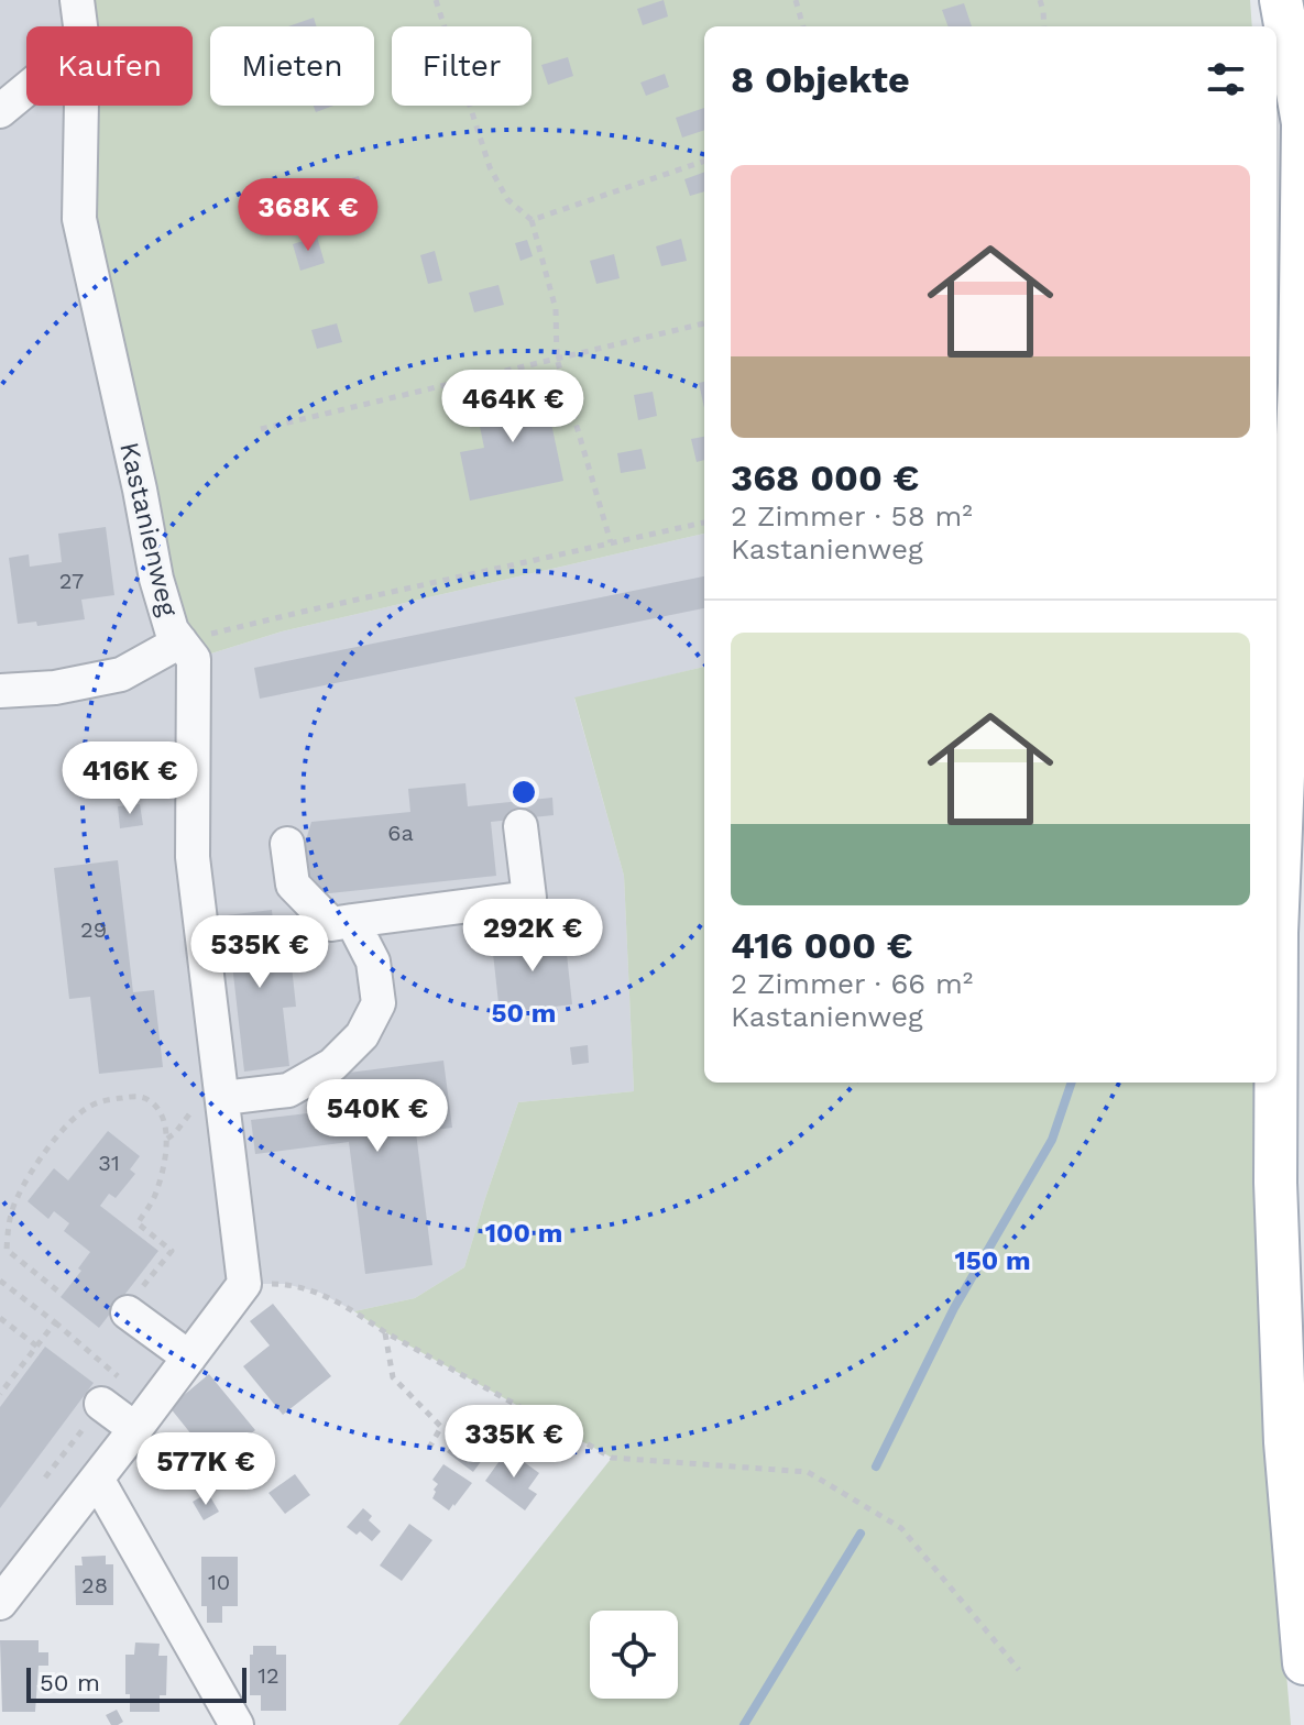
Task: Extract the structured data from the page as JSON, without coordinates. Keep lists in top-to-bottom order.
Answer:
{
  "streets": {
    "street": ["Kastanienweg"]
  },
  "house_numbers": [
    "27",
    "6a",
    "29",
    "31",
    "10",
    "28",
    "12"
  ],
  "scale_bar": "50 m",
  "page": {
    "chip": ["Kaufen", "Mieten", "Filter"],
    "heading": "8 Objekte",
    "list": [
      {
        "name": "368 000 €",
        "note": "2 Zimmer · 58 m² · Kastanienweg"
      },
      {
        "name": "416 000 €",
        "note": "2 Zimmer · 66 m² · Kastanienweg"
      }
    ],
    "price": [
      "368K €",
      "464K €",
      "416K €",
      "292K €",
      "535K €",
      "540K €",
      "335K €",
      "577K €"
    ],
    "scale": "50 m"
  },
  "rings": ["50 m", "100 m", "150 m"]
}
